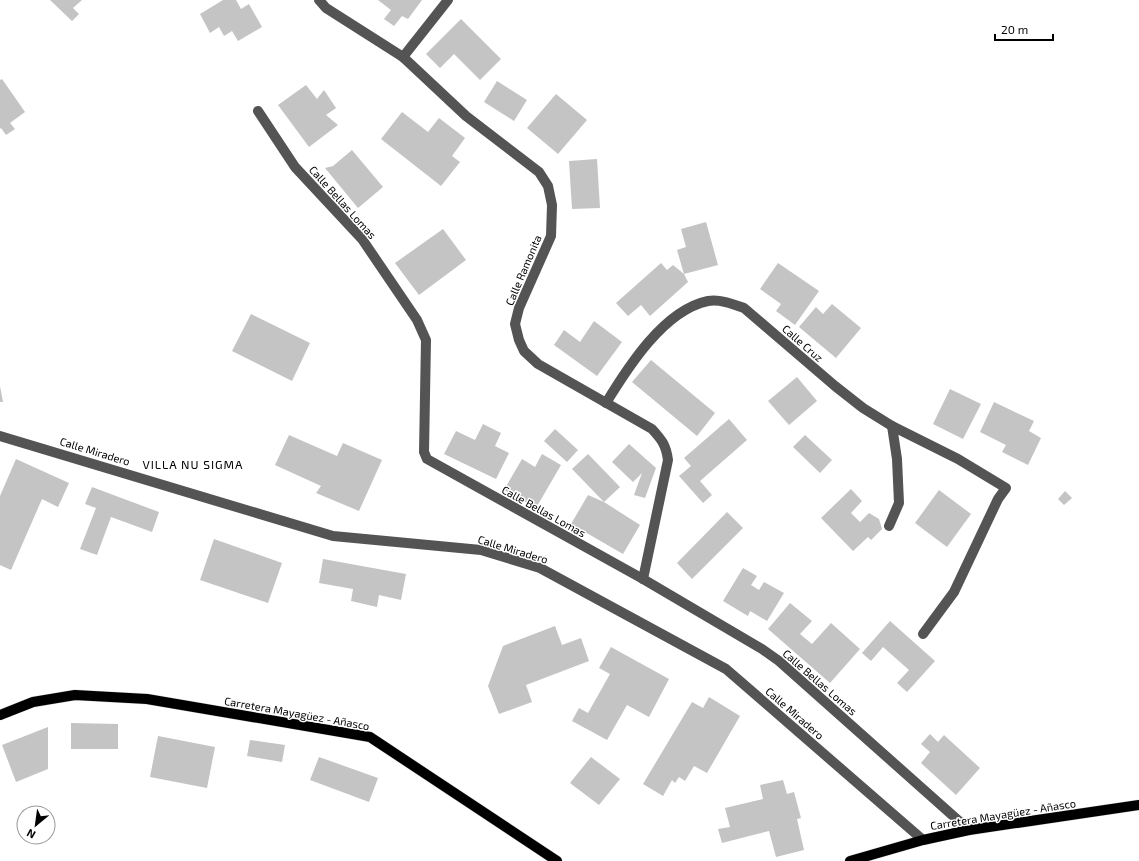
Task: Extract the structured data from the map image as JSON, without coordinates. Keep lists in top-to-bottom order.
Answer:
{
  "streets": {
    "main road": ["Carretera Mayagüez - Añasco"],
    "street": [
      "Calle Bellas Lomas",
      "Calle Ramonita",
      "Calle Cruz",
      "Calle Miradero"
    ]
  },
  "crossings": [
    ["Calle Bellas Lomas", "Calle Ramonita"],
    ["Calle Bellas Lomas", "Carretera Mayagüez - Añasco"],
    ["Calle Ramonita", "Calle Cruz"],
    ["Calle Miradero", "Carretera Mayagüez - Añasco"]
  ],
  "districts": ["VILLA NU SIGMA"],
  "scale_bar": "20 m",
  "north": "bottom left"
}
